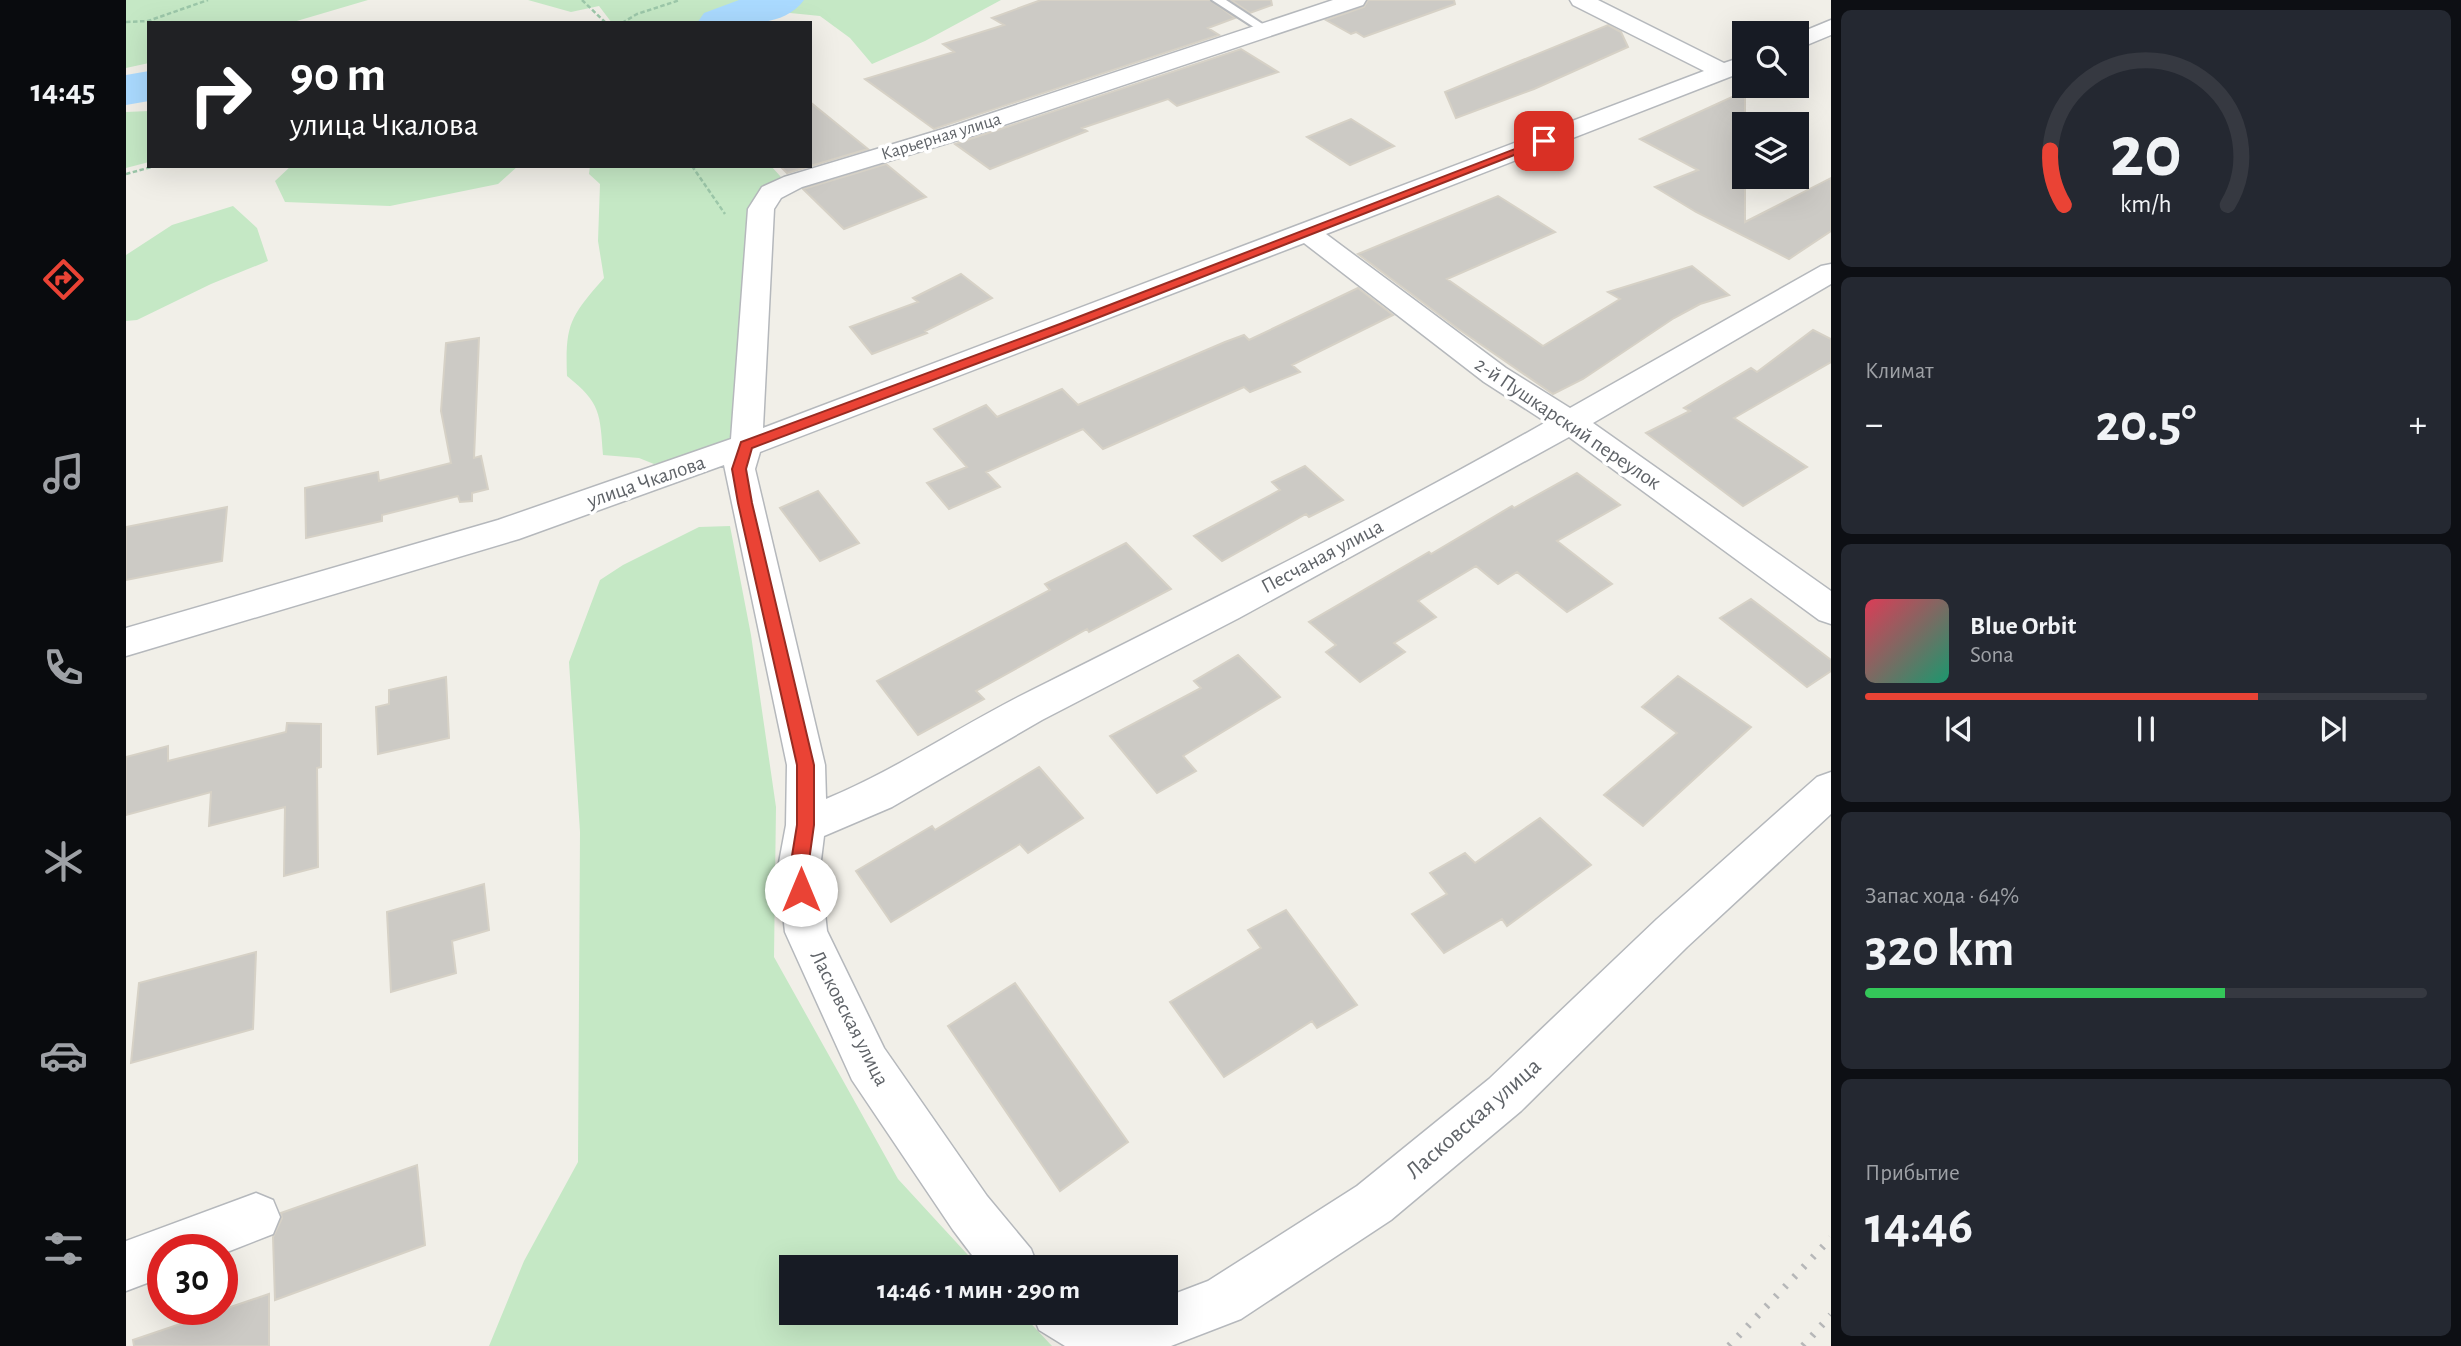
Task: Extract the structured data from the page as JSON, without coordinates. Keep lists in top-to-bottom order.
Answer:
{
  "streets": {
    "street": [
      "Карьерная улица",
      "2-й Пушкарский переулок",
      "улица Чкалова",
      "Песчаная улица",
      "Ласковская улица"
    ]
  },
  "crossings": [
    ["Карьерная улица", "улица Чкалова"],
    ["Карьерная улица", "Ласковская улица"],
    ["2-й Пушкарский переулок", "улица Чкалова"],
    ["2-й Пушкарский переулок", "Песчаная улица"],
    ["улица Чкалова", "Ласковская улица"],
    ["Песчаная улица", "Ласковская улица"]
  ],
  "page": {
    "tabs": "14:45",
    "turn": ["90 m", "улица Чкалова"],
    "tile": [
      "Климат",
      ["Запас хода · 64%", "320 km"],
      ["Прибытие", "14:46"]
    ],
    "heat": ["−", "20.5°", "+"],
    "song": ["Blue Orbit", "Sona"],
    "limit": "30",
    "trip": "14:46 · 1 мин · 290 m",
    "gauge": ["20", "km/h"]
  }
}
